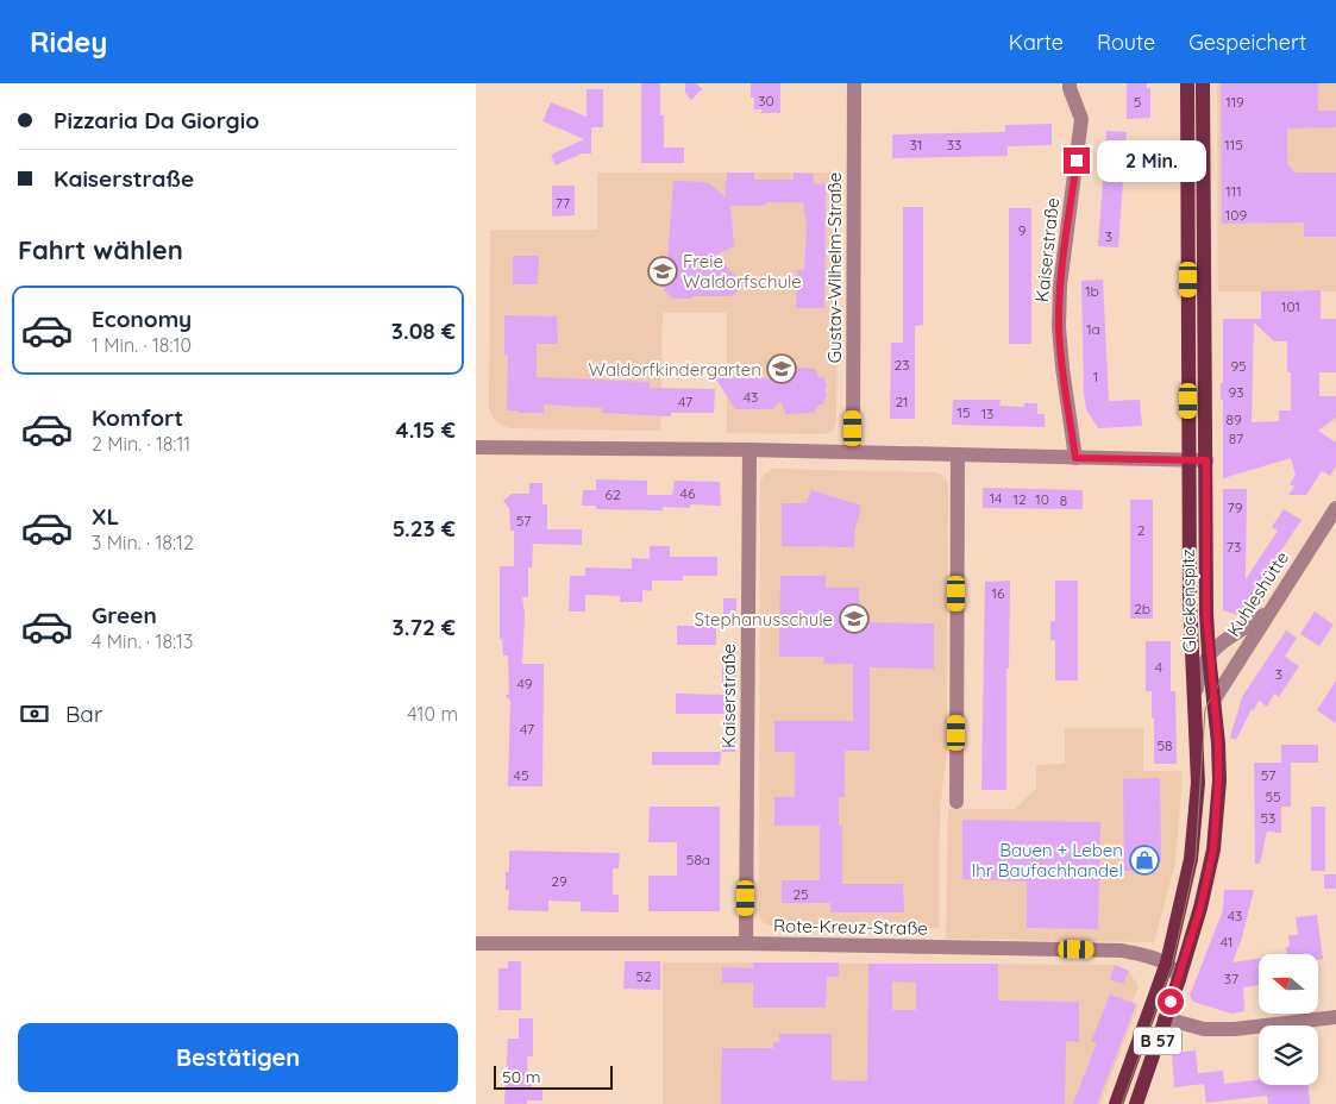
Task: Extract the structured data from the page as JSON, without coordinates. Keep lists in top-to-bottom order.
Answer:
{
  "streets": {
    "main road": ["Glockenspitz", "B 57"],
    "street": [
      "Kaiserstraße",
      "Gustav-Wilhelm-Straße",
      "Kuhleshütte",
      "Rote-Kreuz-Straße"
    ]
  },
  "crossings": [
    ["Kaiserstraße", "Rote-Kreuz-Straße"],
    ["Kuhleshütte", "Glockenspitz"],
    ["Glockenspitz", "Rote-Kreuz-Straße"]
  ],
  "places": {
    "school or university": ["Freie Waldorfschule", "Waldorfkindergarten", "Stephanusschule"],
    "shop": ["Bauen + Leben Ihr Baufachhandel"]
  },
  "house_numbers": [
    "30",
    "5",
    "119",
    "31",
    "33",
    "115",
    "111",
    "77",
    "109",
    "9",
    "3",
    "1b",
    "101",
    "1a",
    "23",
    "95",
    "1",
    "93",
    "43",
    "47",
    "21",
    "15",
    "13",
    "89",
    "87",
    "46",
    "62",
    "14",
    "12",
    "10",
    "8",
    "79",
    "57",
    "2",
    "73",
    "16",
    "2b",
    "4",
    "3",
    "49",
    "47",
    "58",
    "45",
    "57",
    "55",
    "53",
    "58a",
    "29",
    "25",
    "43",
    "41",
    "52",
    "37"
  ],
  "scale_bar": "50 m",
  "north": "left",
  "page": {
    "header": "Ridey",
    "nav": ["Karte", "Route", "Gespeichert"],
    "banner": ["Pizzaria Da Giorgio", "Kaiserstraße"],
    "bubble": "2 Min.",
    "heading": "Fahrt wählen",
    "list": [
      {
        "name": "Economy",
        "note": "1 Min. · 18:10",
        "value": "3.08 €"
      },
      {
        "name": "Komfort",
        "note": "2 Min. · 18:11",
        "value": "4.15 €"
      },
      {
        "name": "XL",
        "note": "3 Min. · 18:12",
        "value": "5.23 €"
      },
      {
        "name": "Green",
        "note": "4 Min. · 18:13",
        "value": "3.72 €"
      }
    ],
    "pay": ["Bar", "410 m"],
    "buttons": "Bestätigen",
    "scale": "50 m"
  }
}
